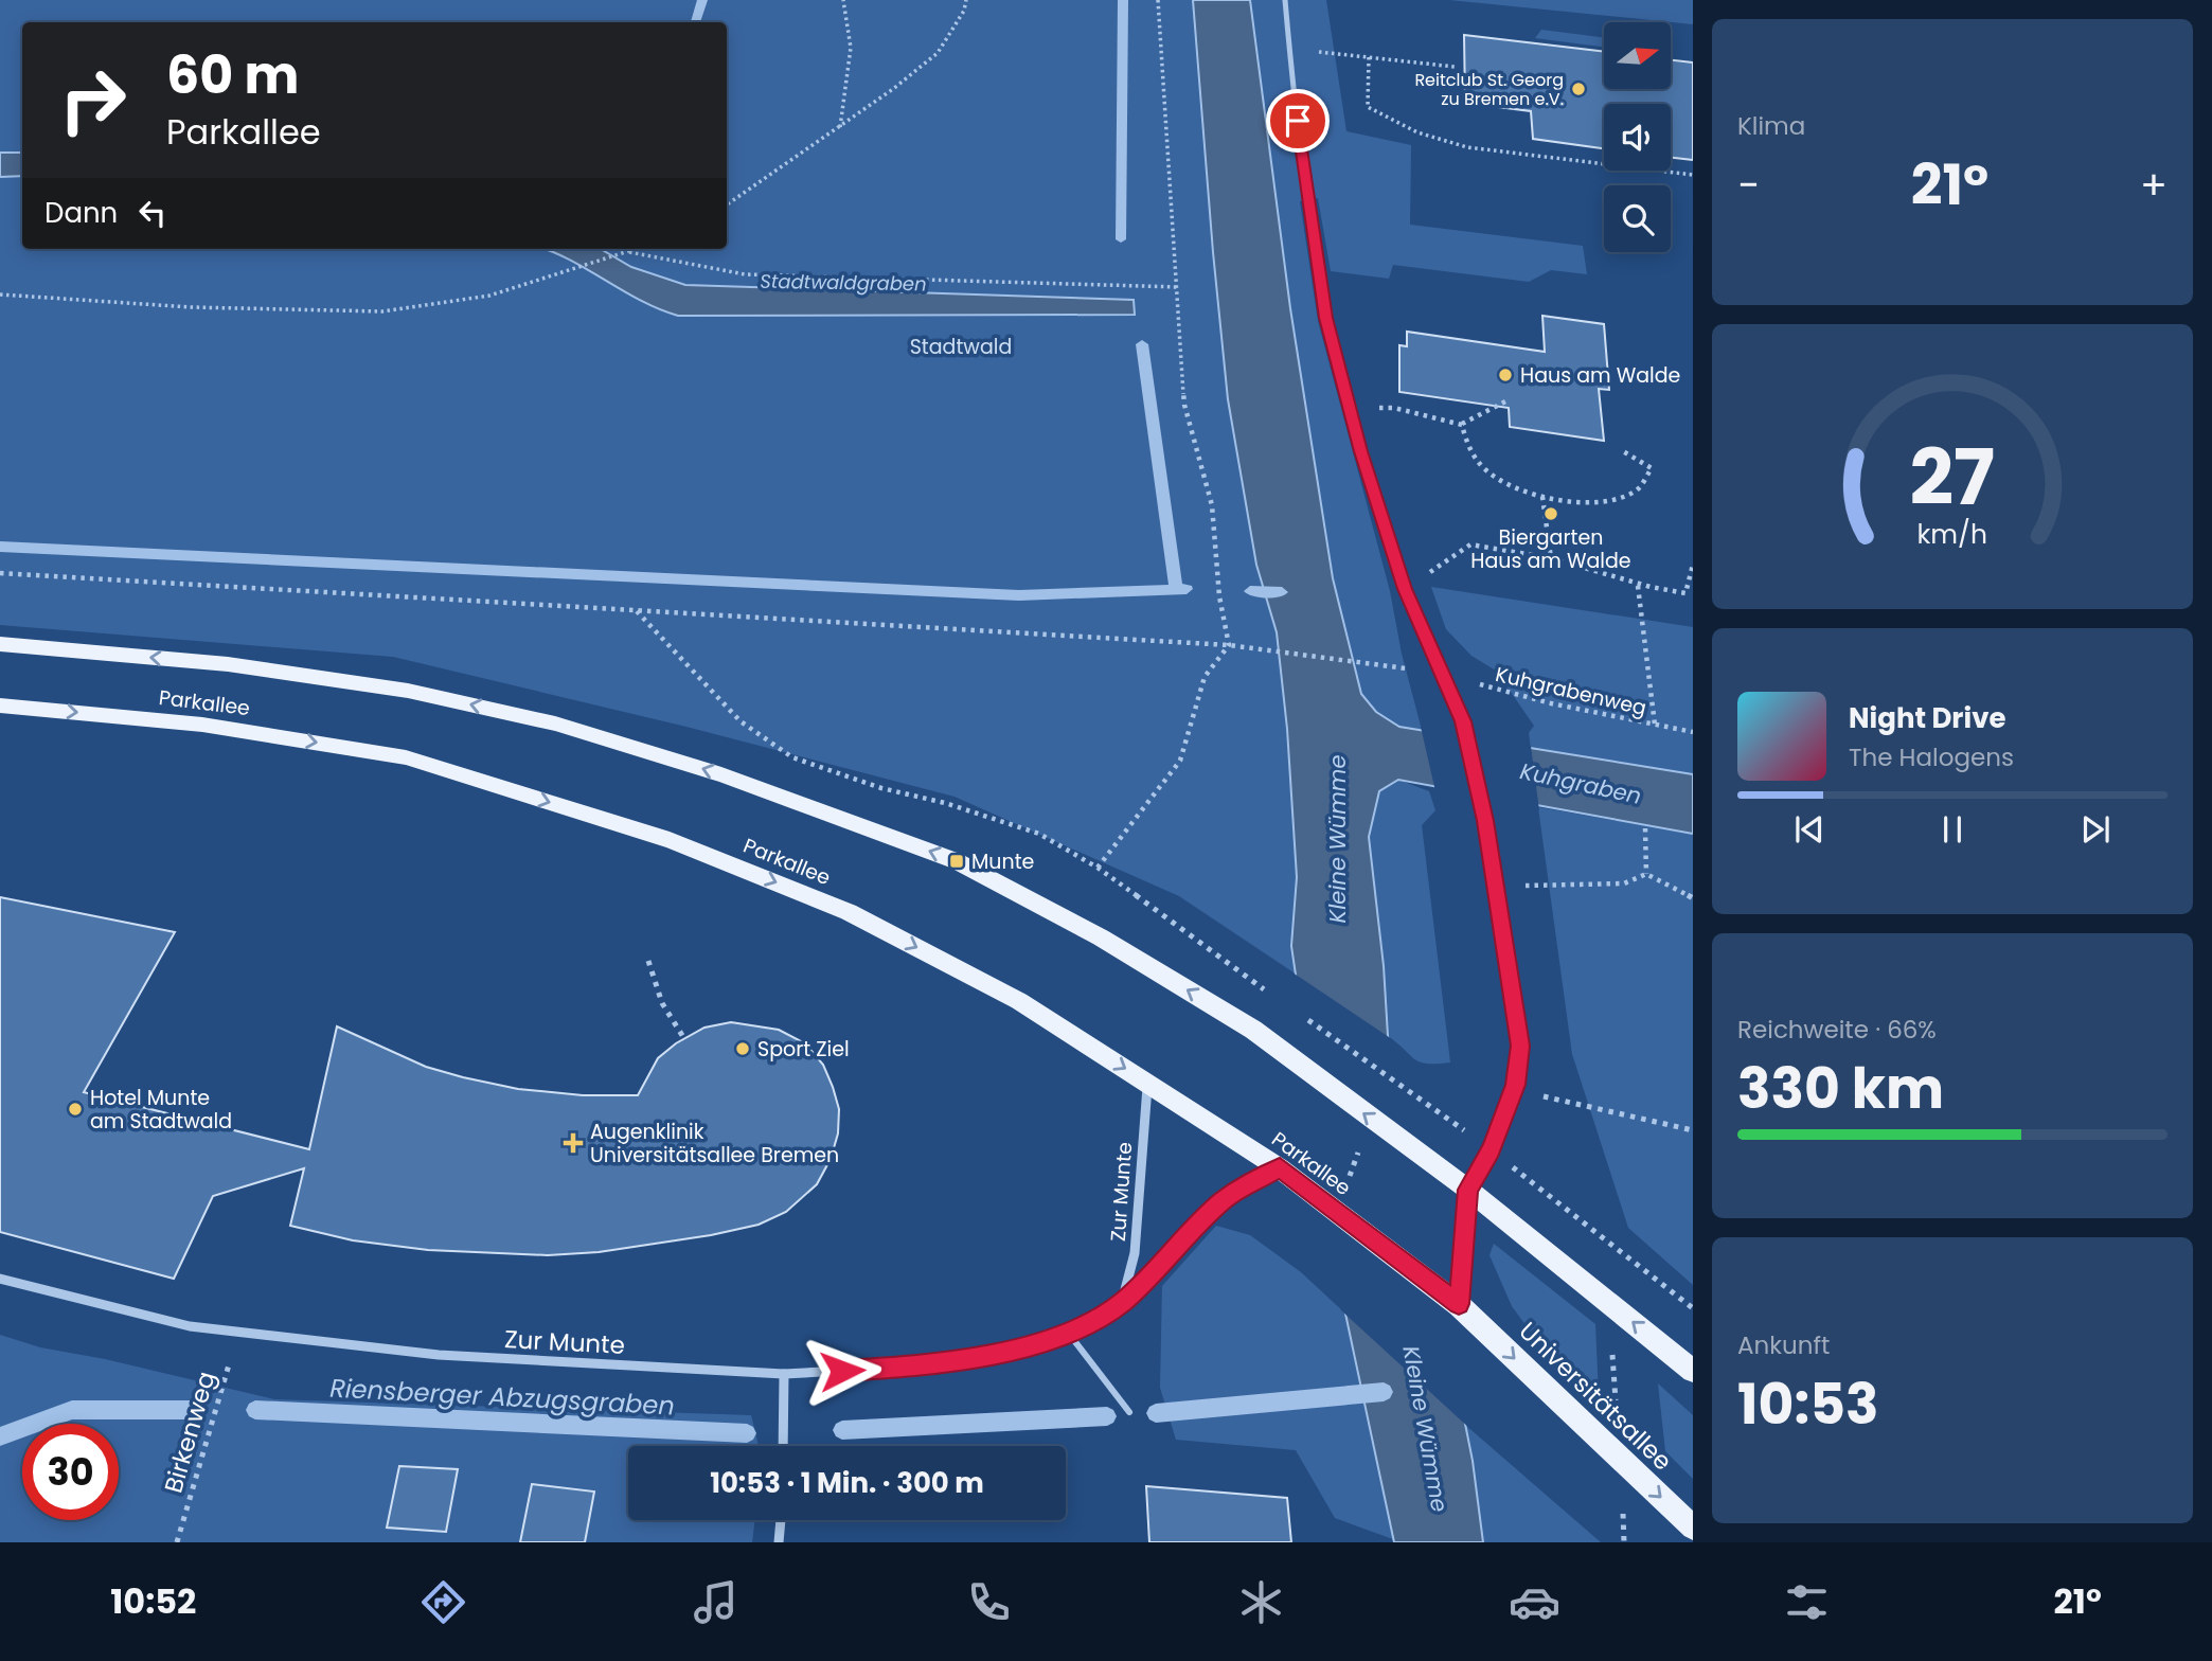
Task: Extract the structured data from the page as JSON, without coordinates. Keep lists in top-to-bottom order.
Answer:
{
  "streets": {
    "main road": ["Parkallee", "Universitätsallee"],
    "street": ["Zur Munte"],
    "path": ["Kuhgrabenweg", "Birkenweg"]
  },
  "crossings": [
    ["Parkallee", "Zur Munte"],
    ["Parkallee", "Universitätsallee"],
    ["Zur Munte", "Birkenweg"]
  ],
  "water": [
    "Stadtwaldgraben",
    "Kuhgraben",
    "Kleine Wümme",
    "Riensberger Abzugsgraben"
  ],
  "parks": ["Stadtwald"],
  "places": {
    "other": [
      "Reitclub St. Georg zu Bremen e.V.",
      "Haus am Walde",
      "Biergarten Haus am Walde",
      "Sport Ziel",
      "Hotel Munte am Stadtwald"
    ],
    "transit": ["Munte"],
    "health": ["Augenklinik Universitätsallee Bremen"]
  },
  "north": "right",
  "page": {
    "tile": [
      "Klima",
      ["Reichweite · 66%", "330 km"],
      ["Ankunft", "10:53"]
    ],
    "turn": ["60 m", "Parkallee"],
    "heat": ["−", "21°", "+"],
    "then": "Dann",
    "song": ["Night Drive", "The Halogens"],
    "limit": "30",
    "trip": "10:53 · 1 Min. · 300 m",
    "tabs": ["10:52", "21°"],
    "gauge": ["27", "km/h"]
  }
}
